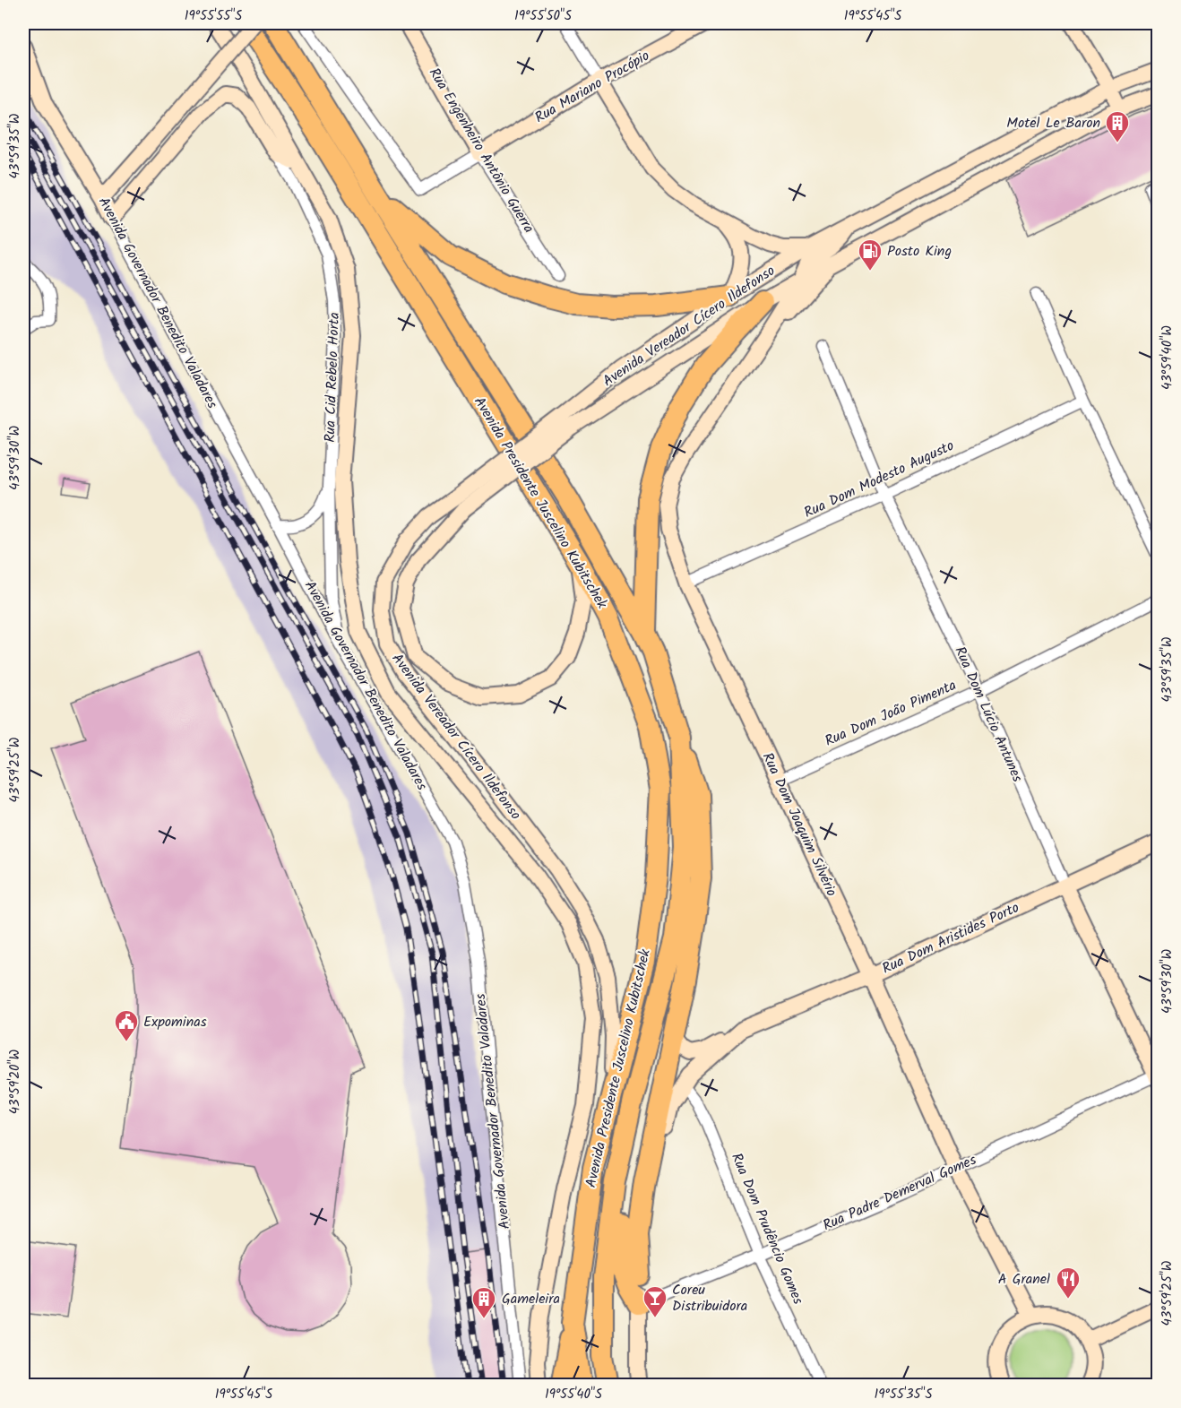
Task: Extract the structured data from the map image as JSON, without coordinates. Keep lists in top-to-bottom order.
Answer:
{
  "streets": {
    "highway": ["Avenida Presidente Juscelino Kubitschek"],
    "street": [
      "Rua Mariano Procópio",
      "Rua Engenheiro Antônio Guerra",
      "Avenida Governador Benedito Valadares",
      "Avenida Vereador Cícero Ildefonso",
      "Rua Cid Rebelo Horta",
      "Rua Dom Modesto Augusto",
      "Rua Dom João Pimenta",
      "Rua Dom Lúcio Antunes",
      "Rua Dom Joaquim Silvério",
      "Rua Dom Aristides Porto",
      "Rua Padre Demerval Gomes",
      "Rua Dom Prudêncio Gomes"
    ]
  },
  "crossings": [
    ["Rua Mariano Procópio", "Rua Engenheiro Antônio Guerra"],
    ["Avenida Governador Benedito Valadares", "Rua Cid Rebelo Horta"],
    ["Avenida Vereador Cícero Ildefonso", "Avenida Presidente Juscelino Kubitschek"],
    ["Avenida Vereador Cícero Ildefonso", "Rua Dom Joaquim Silvério"],
    ["Rua Dom Modesto Augusto", "Rua Dom Lúcio Antunes"],
    ["Rua Dom Modesto Augusto", "Rua Dom Joaquim Silvério"],
    ["Rua Dom João Pimenta", "Rua Dom Lúcio Antunes"],
    ["Rua Dom João Pimenta", "Rua Dom Joaquim Silvério"],
    ["Rua Dom Lúcio Antunes", "Rua Dom Aristides Porto"],
    ["Rua Dom Lúcio Antunes", "Rua Padre Demerval Gomes"],
    ["Rua Dom Joaquim Silvério", "Rua Dom Aristides Porto"],
    ["Rua Dom Joaquim Silvério", "Rua Padre Demerval Gomes"],
    ["Rua Dom Aristides Porto", "Rua Dom Prudêncio Gomes"],
    ["Rua Padre Demerval Gomes", "Rua Dom Prudêncio Gomes"]
  ],
  "places": {
    "building": ["Motel Le Baron", "Gameleira"],
    "fuel station": ["Posto King"],
    "public building": ["Expominas"],
    "restaurant": ["A Granel"],
    "bar": ["Coreu Distribuidora"]
  },
  "coordinates": [
    "19°55'55\"S",
    "19°55'50\"S",
    "19°55'45\"S",
    "43°59'35\"W",
    "43°59'40\"W",
    "43°59'30\"W",
    "43°59'25\"W",
    "43°59'20\"W",
    "19°55'40\"S",
    "19°55'35\"S"
  ]
}
